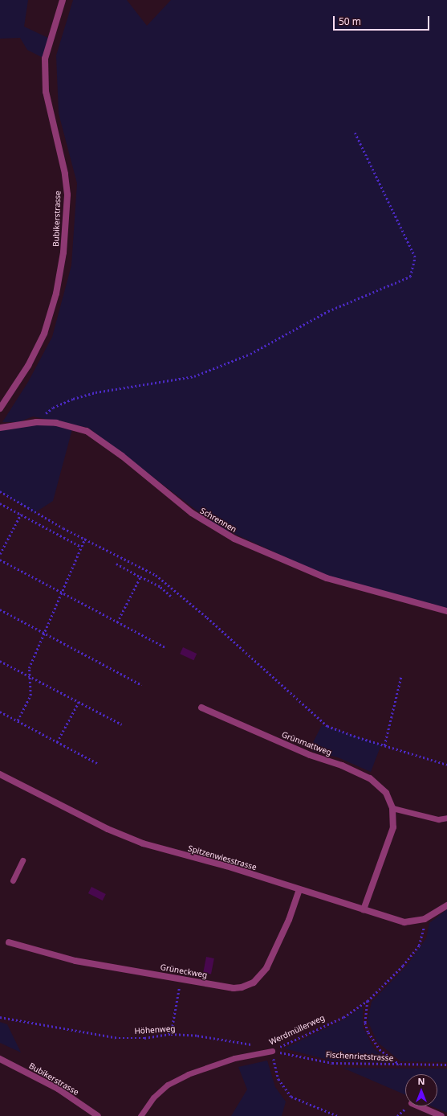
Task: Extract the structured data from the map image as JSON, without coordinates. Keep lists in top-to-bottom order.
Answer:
{
  "streets": {
    "street": [
      "Bubikerstrasse",
      "Schrennen",
      "Grünmattweg",
      "Spitzenwiesstrasse",
      "Grüneckweg"
    ],
    "lane": ["Werdmüllerweg"],
    "path": ["Höhenweg", "Fischenrietstrasse"]
  },
  "crossings": [
    ["Grünmattweg", "Spitzenwiesstrasse"],
    ["Spitzenwiesstrasse", "Grüneckweg"],
    ["Werdmüllerweg", "Fischenrietstrasse"]
  ],
  "scale_bar": "50 m",
  "north": "top"
}
